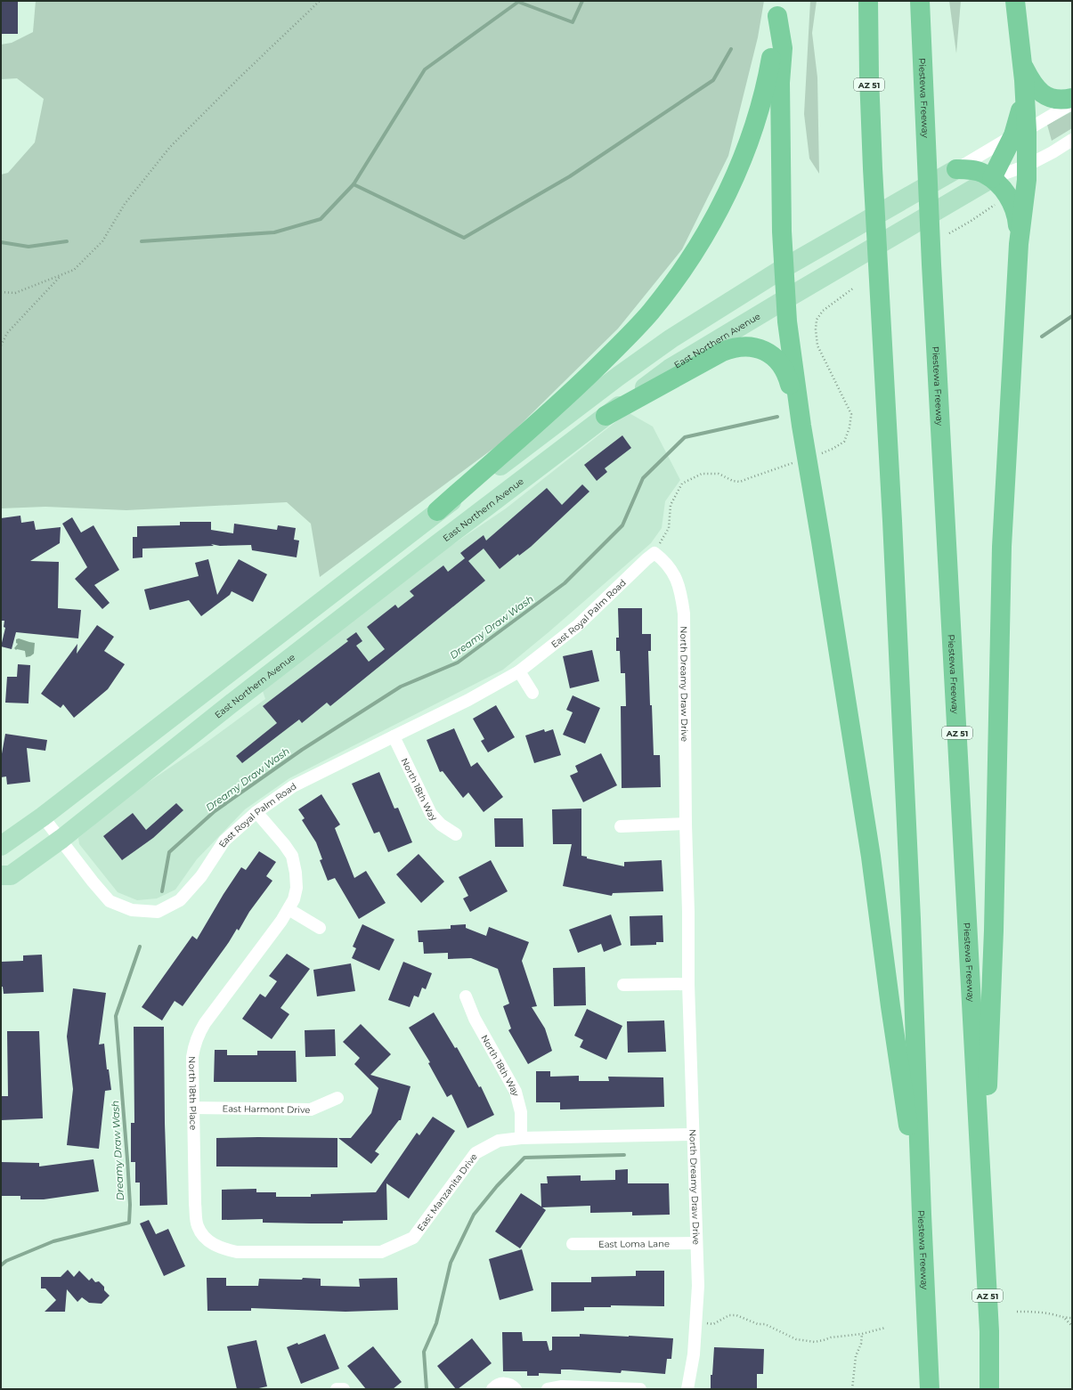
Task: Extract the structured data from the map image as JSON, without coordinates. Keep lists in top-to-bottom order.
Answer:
{
  "streets": {
    "highway": ["AZ 51", "Piestewa Freeway"],
    "main road": ["East Northern Avenue"],
    "street": [
      "East Royal Palm Road",
      "North Dreamy Draw Drive",
      "North 18th Way",
      "North 18th Place",
      "East Harmont Drive",
      "East Manzanita Drive",
      "East Loma Lane"
    ]
  },
  "crossings": [
    ["East Northern Avenue", "East Royal Palm Road"],
    ["East Royal Palm Road", "North Dreamy Draw Drive"],
    ["East Royal Palm Road", "North 18th Way"],
    ["East Royal Palm Road", "North 18th Place"],
    ["North Dreamy Draw Drive", "East Manzanita Drive"],
    ["North Dreamy Draw Drive", "East Loma Lane"],
    ["North 18th Way", "East Manzanita Drive"],
    ["North 18th Place", "East Harmont Drive"],
    ["North 18th Place", "East Manzanita Drive"]
  ],
  "water": ["Dreamy Draw Wash"]
}
